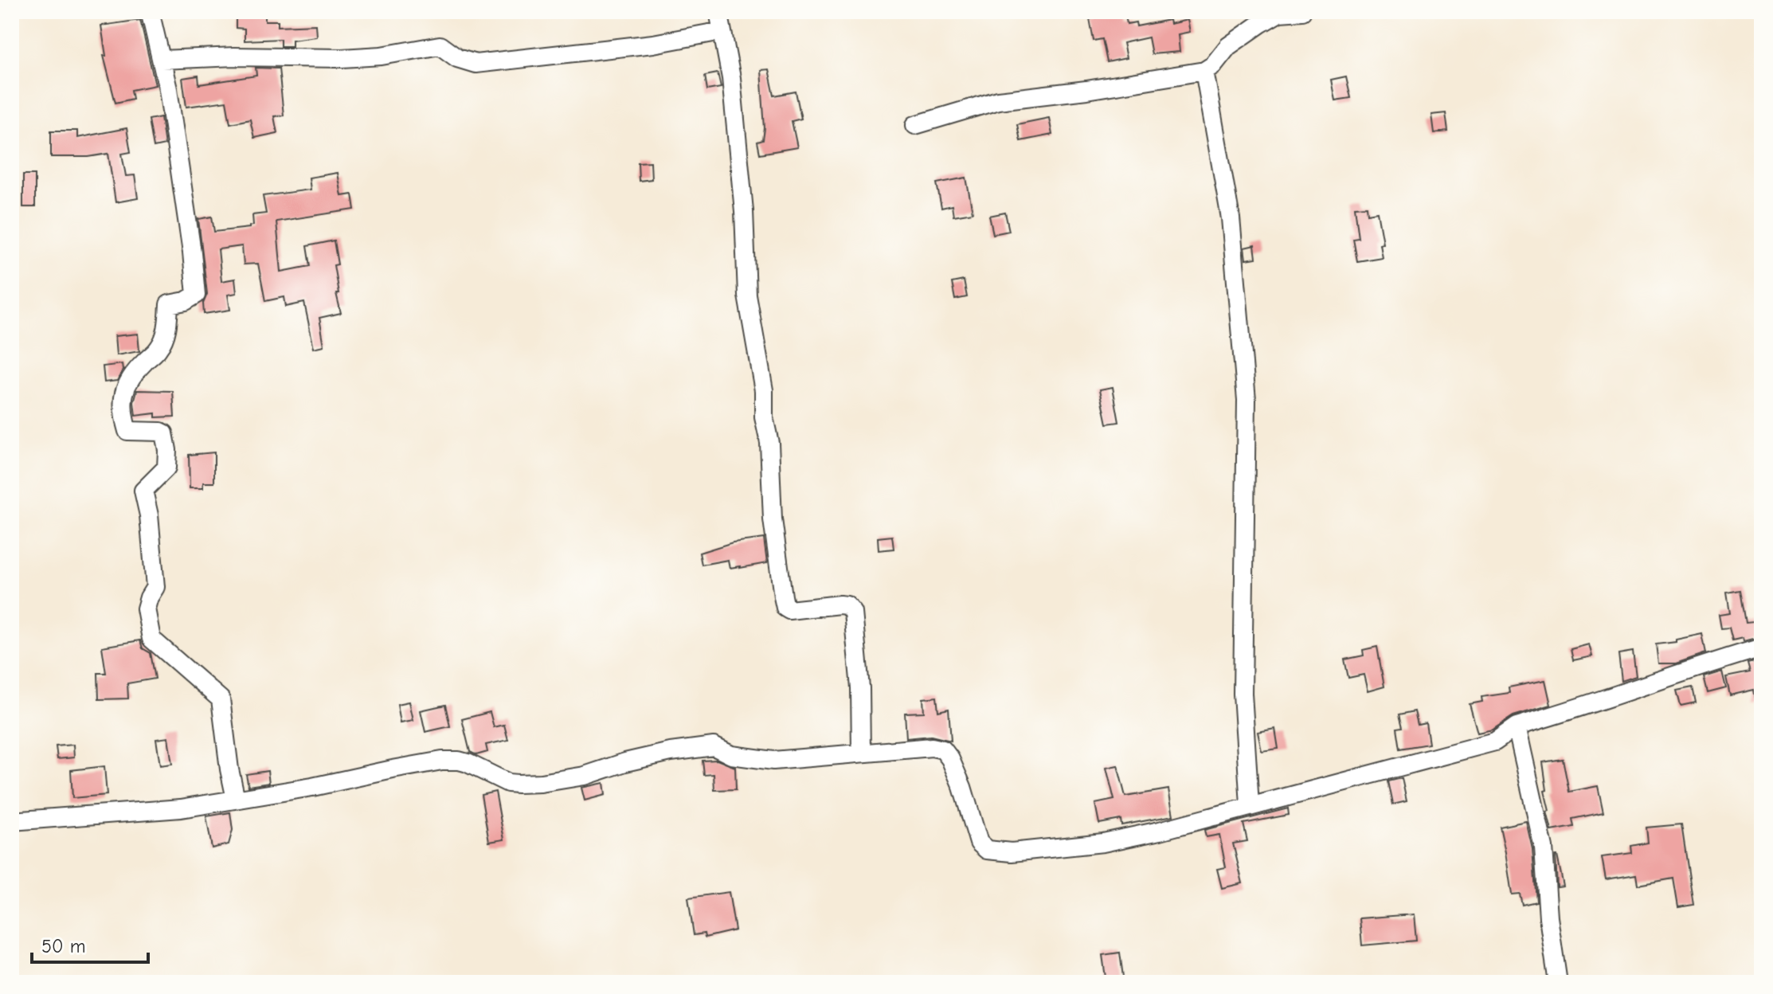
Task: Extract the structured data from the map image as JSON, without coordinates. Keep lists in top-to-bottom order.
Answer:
{
  "scale_bar": "50 m"
}
